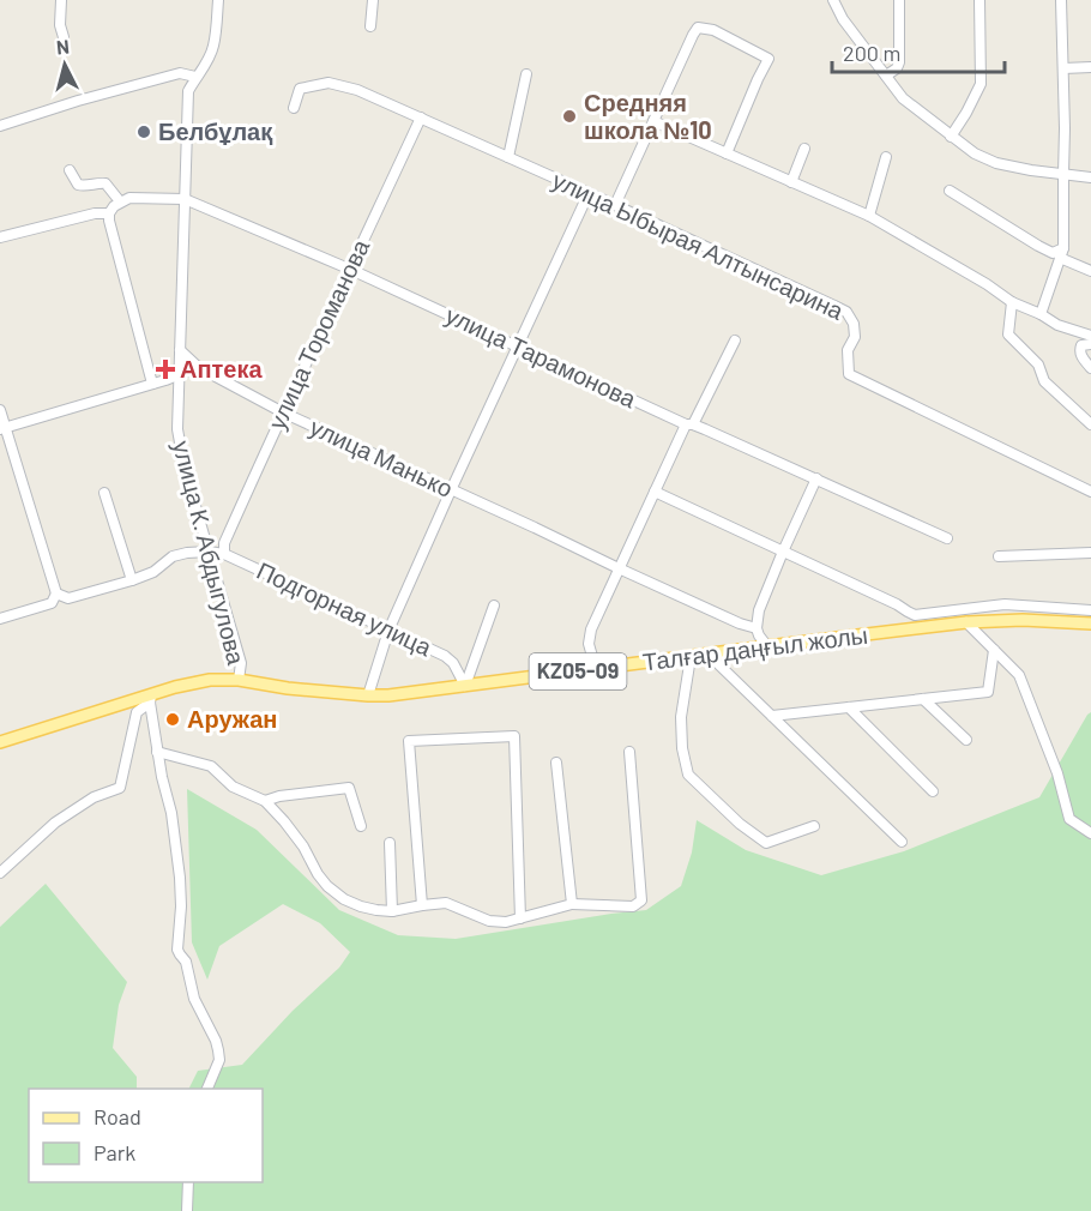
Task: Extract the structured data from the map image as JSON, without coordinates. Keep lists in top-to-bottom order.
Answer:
{
  "streets": {
    "main road": ["Талғар даңғыл жолы", "KZ05-09"],
    "street": [
      "улица Ыбырая Алтынсарина",
      "улица Тороманова",
      "улица Тарамонова",
      "улица Манько",
      "улица К. Абдыгулова",
      "Подгорная улица"
    ]
  },
  "crossings": [
    ["улица Ыбырая Алтынсарина", "улица Тороманова"],
    ["улица Тороманова", "улица Тарамонова"],
    ["улица Тороманова", "улица Манько"],
    ["улица Тороманова", "Подгорная улица"],
    ["улица Тарамонова", "улица К. Абдыгулова"],
    ["улица Манько", "улица К. Абдыгулова"],
    ["улица К. Абдыгулова", "Подгорная улица"],
    ["улица К. Абдыгулова", "Талғар даңғыл жолы"],
    ["Подгорная улица", "Талғар даңғыл жолы"]
  ],
  "places": {
    "other": ["Средняя школа №10", "Белбұлақ", "Аружан"],
    "health": ["Аптека"]
  },
  "legend": ["Road", "Park"],
  "scale_bar": "200 m",
  "north": "top"
}
